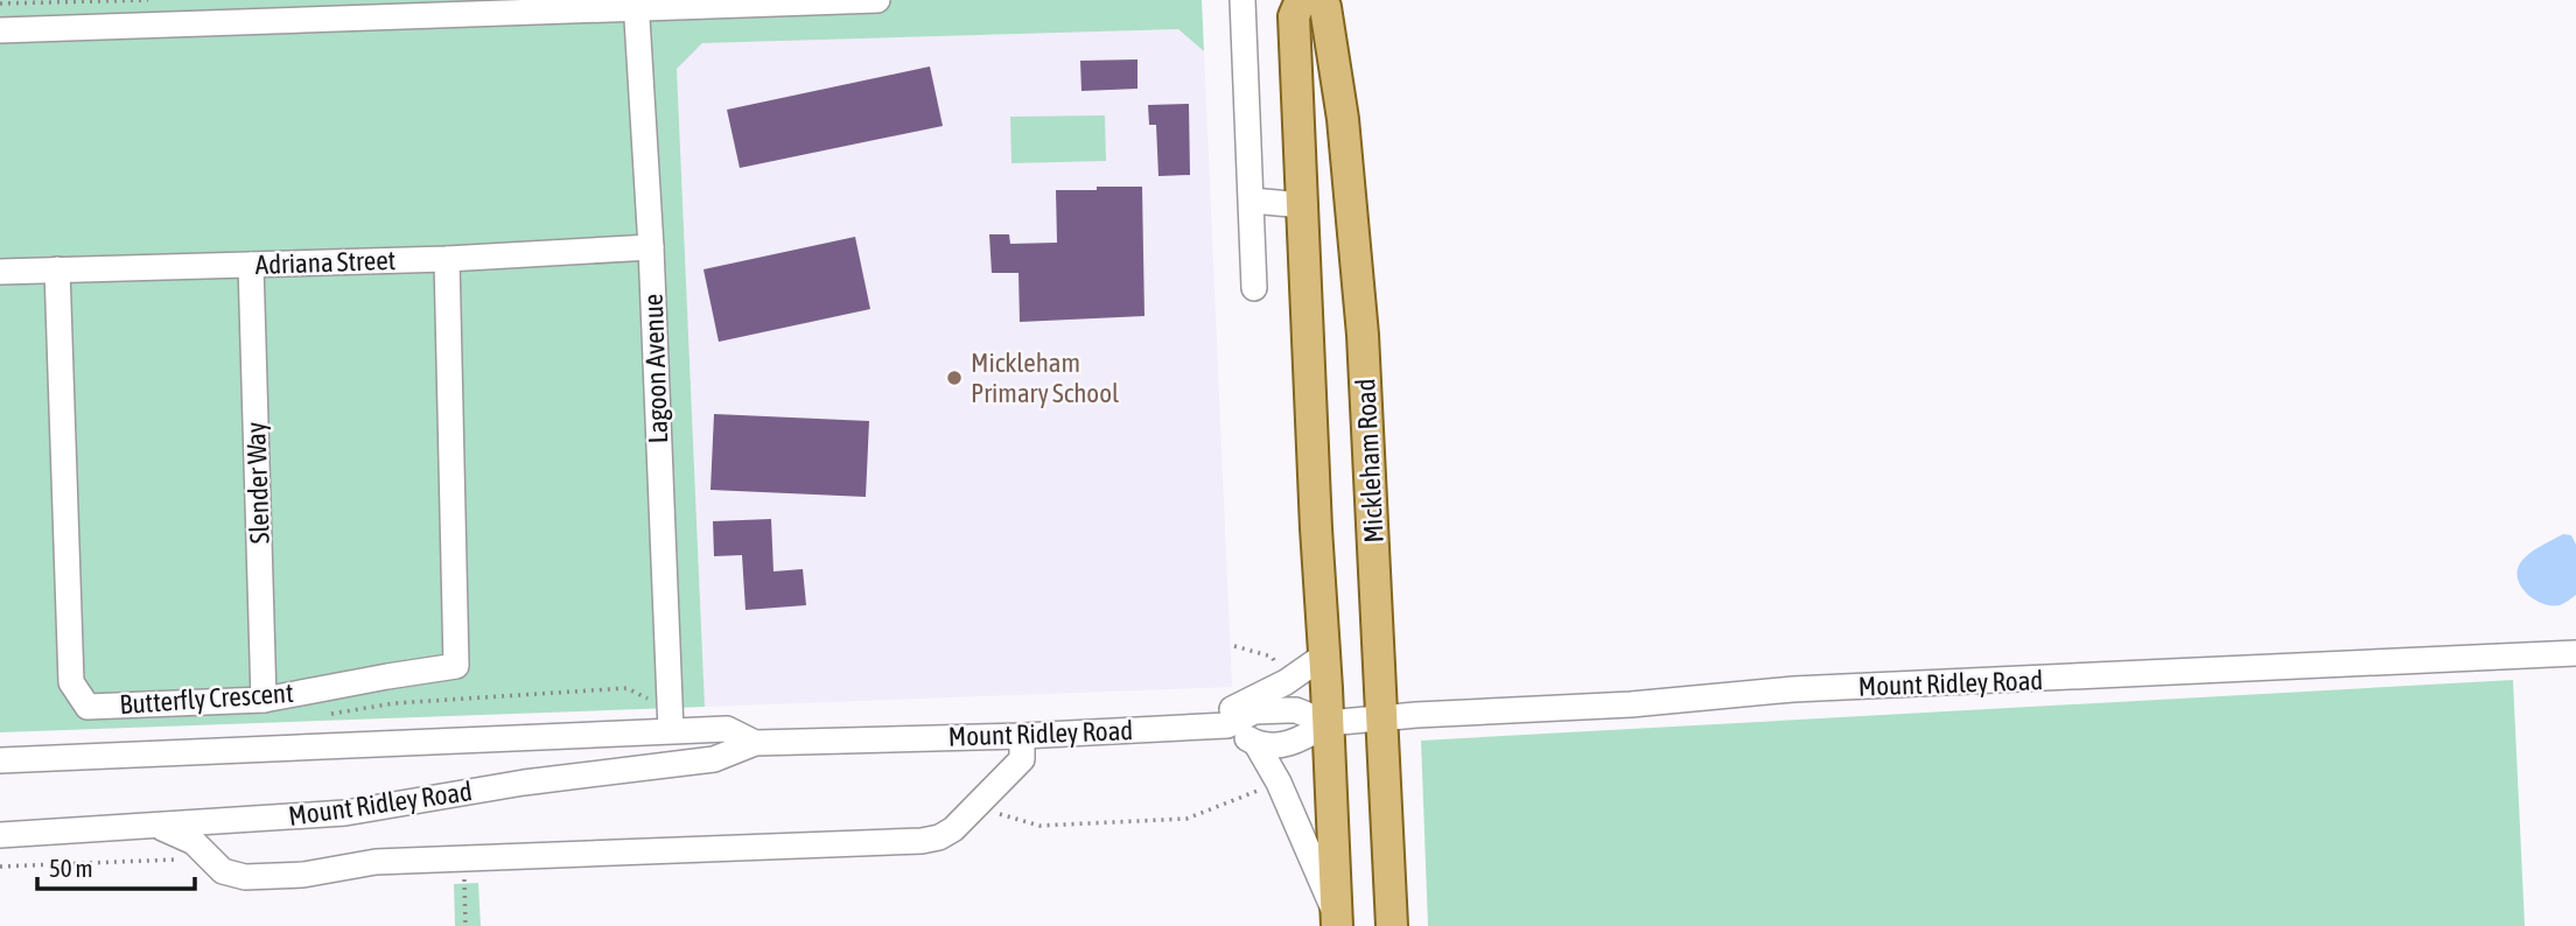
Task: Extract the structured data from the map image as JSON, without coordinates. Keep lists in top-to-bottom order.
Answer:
{
  "streets": {
    "main road": ["Mickleham Road"],
    "street": [
      "Adriana Street",
      "Lagoon Avenue",
      "Slender Way",
      "Mount Ridley Road",
      "Butterfly Crescent"
    ]
  },
  "crossings": [
    ["Adriana Street", "Lagoon Avenue"],
    ["Adriana Street", "Slender Way"],
    ["Adriana Street", "Butterfly Crescent"],
    ["Lagoon Avenue", "Mount Ridley Road"],
    ["Mickleham Road", "Mount Ridley Road"],
    ["Slender Way", "Butterfly Crescent"]
  ],
  "places": ["Mickleham Primary School"],
  "scale_bar": "50 m"
}
